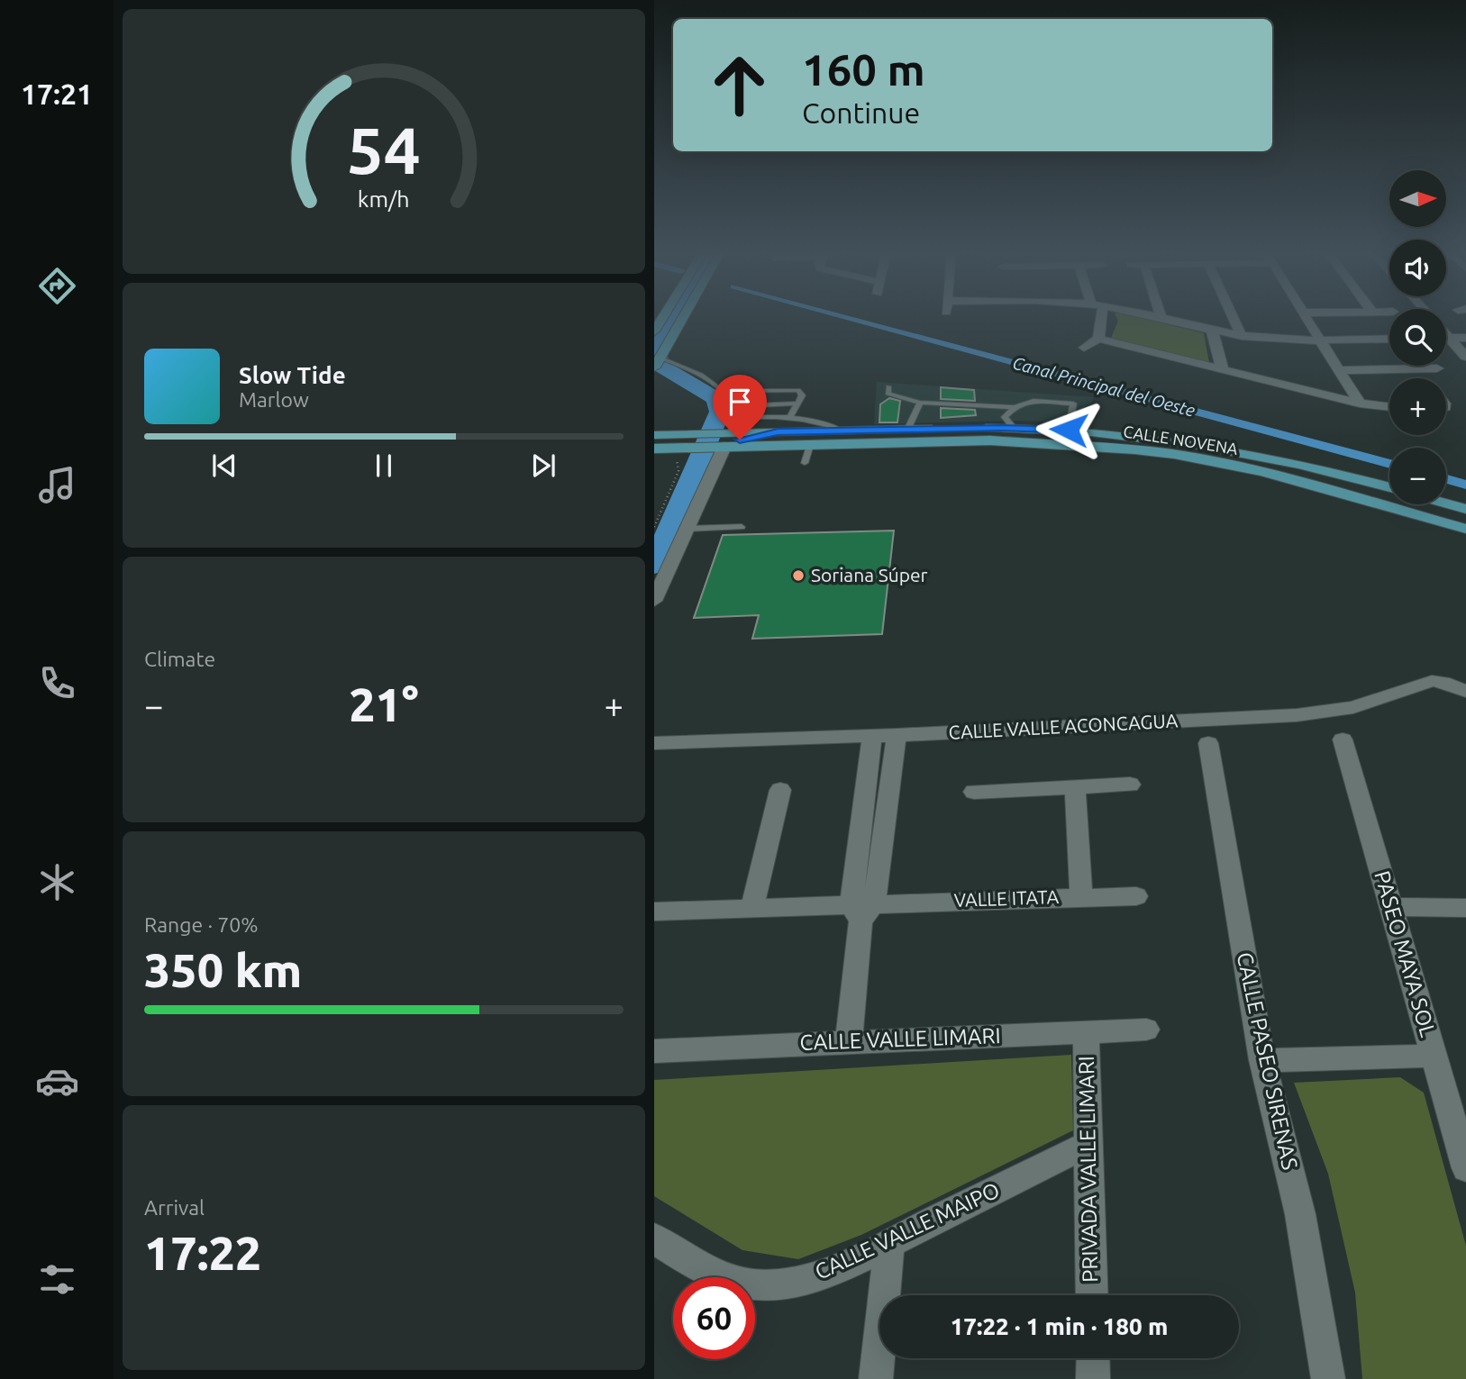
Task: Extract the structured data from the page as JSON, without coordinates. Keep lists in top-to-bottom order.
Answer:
{
  "streets": {
    "main road": ["CALLE NOVENA"],
    "street": [
      "CALLE VALLE ACONCAGUA",
      "VALLE ITATA",
      "PASEO MAYA SOL",
      "CALLE VALLE LIMARI",
      "CALLE PASEO SIRENAS",
      "PRIVADA VALLE LIMARI",
      "CALLE VALLE MAIPO"
    ]
  },
  "crossings": [
    ["CALLE VALLE LIMARI", "PRIVADA VALLE LIMARI"],
    ["PRIVADA VALLE LIMARI", "CALLE VALLE MAIPO"]
  ],
  "water": ["Canal Principal del Oeste"],
  "places": ["Soriana Súper"],
  "north": "right",
  "page": {
    "tabs": "17:21",
    "turn": ["160 m", "Continue"],
    "map_buttons": ["+", "−"],
    "song": ["Slow Tide", "Marlow"],
    "tile": [
      "Climate",
      ["Range · 70%", "350 km"],
      ["Arrival", "17:22"]
    ],
    "heat": ["−", "21°", "+"],
    "limit": "60",
    "trip": "17:22 · 1 min · 180 m",
    "gauge": ["54", "km/h"]
  }
}
